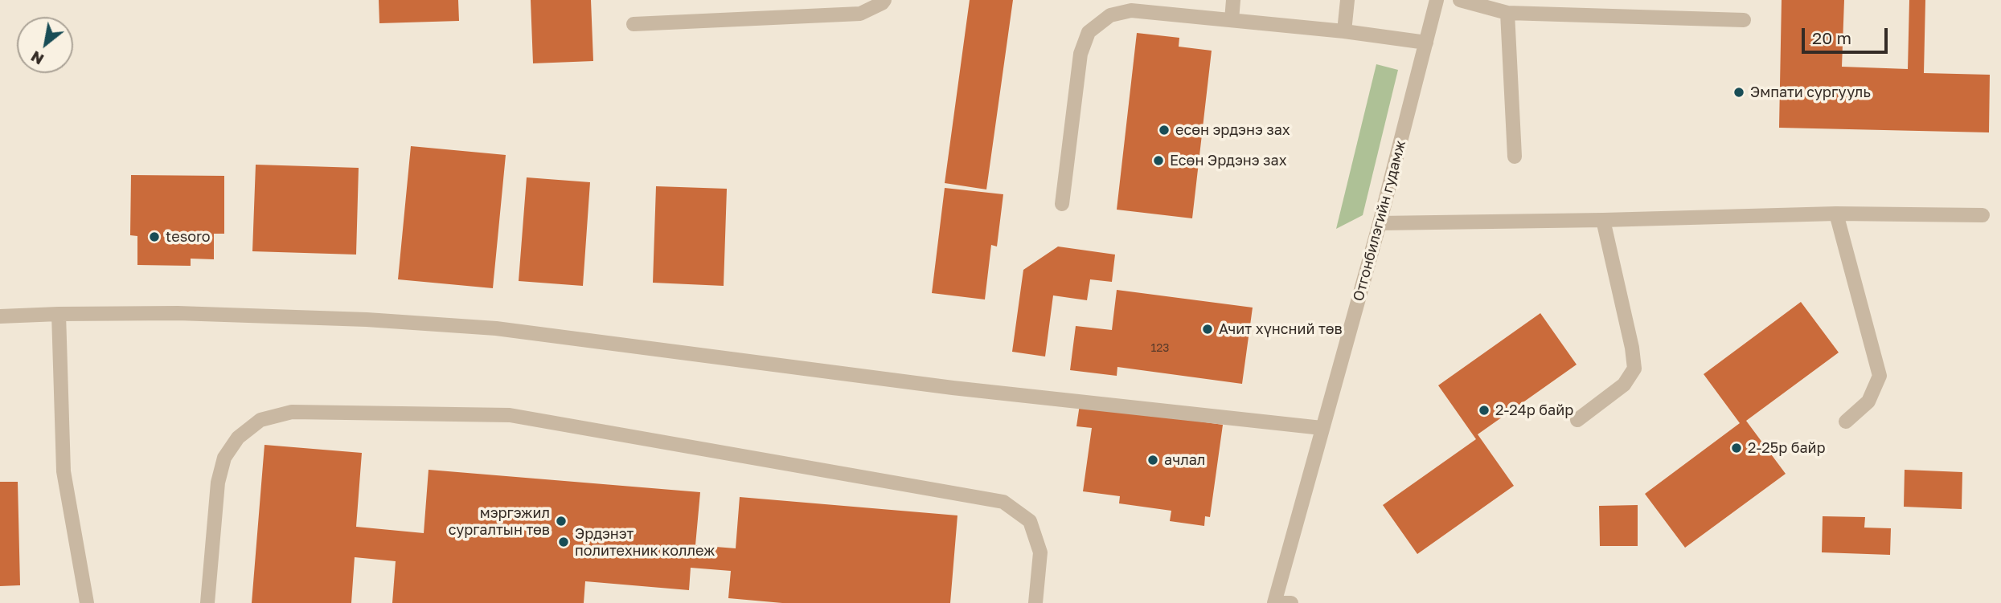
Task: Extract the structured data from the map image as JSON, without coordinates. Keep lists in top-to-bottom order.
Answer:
{
  "streets": {
    "street": ["Отгонбилэгийн гудамж"]
  },
  "places": [
    "Эмпати сургууль",
    "есөн эрдэнэ зах",
    "Есөн Эрдэнэ зах",
    "tesoro",
    "Ачит хүнсний төв",
    "2-24р байр",
    "2-25р байр",
    "ачлал",
    "мэргэжил сургалтын төв",
    "Эрдэнэт политехник коллеж"
  ],
  "house_numbers": ["123"],
  "scale_bar": "20 m",
  "north": "bottom left"
}
